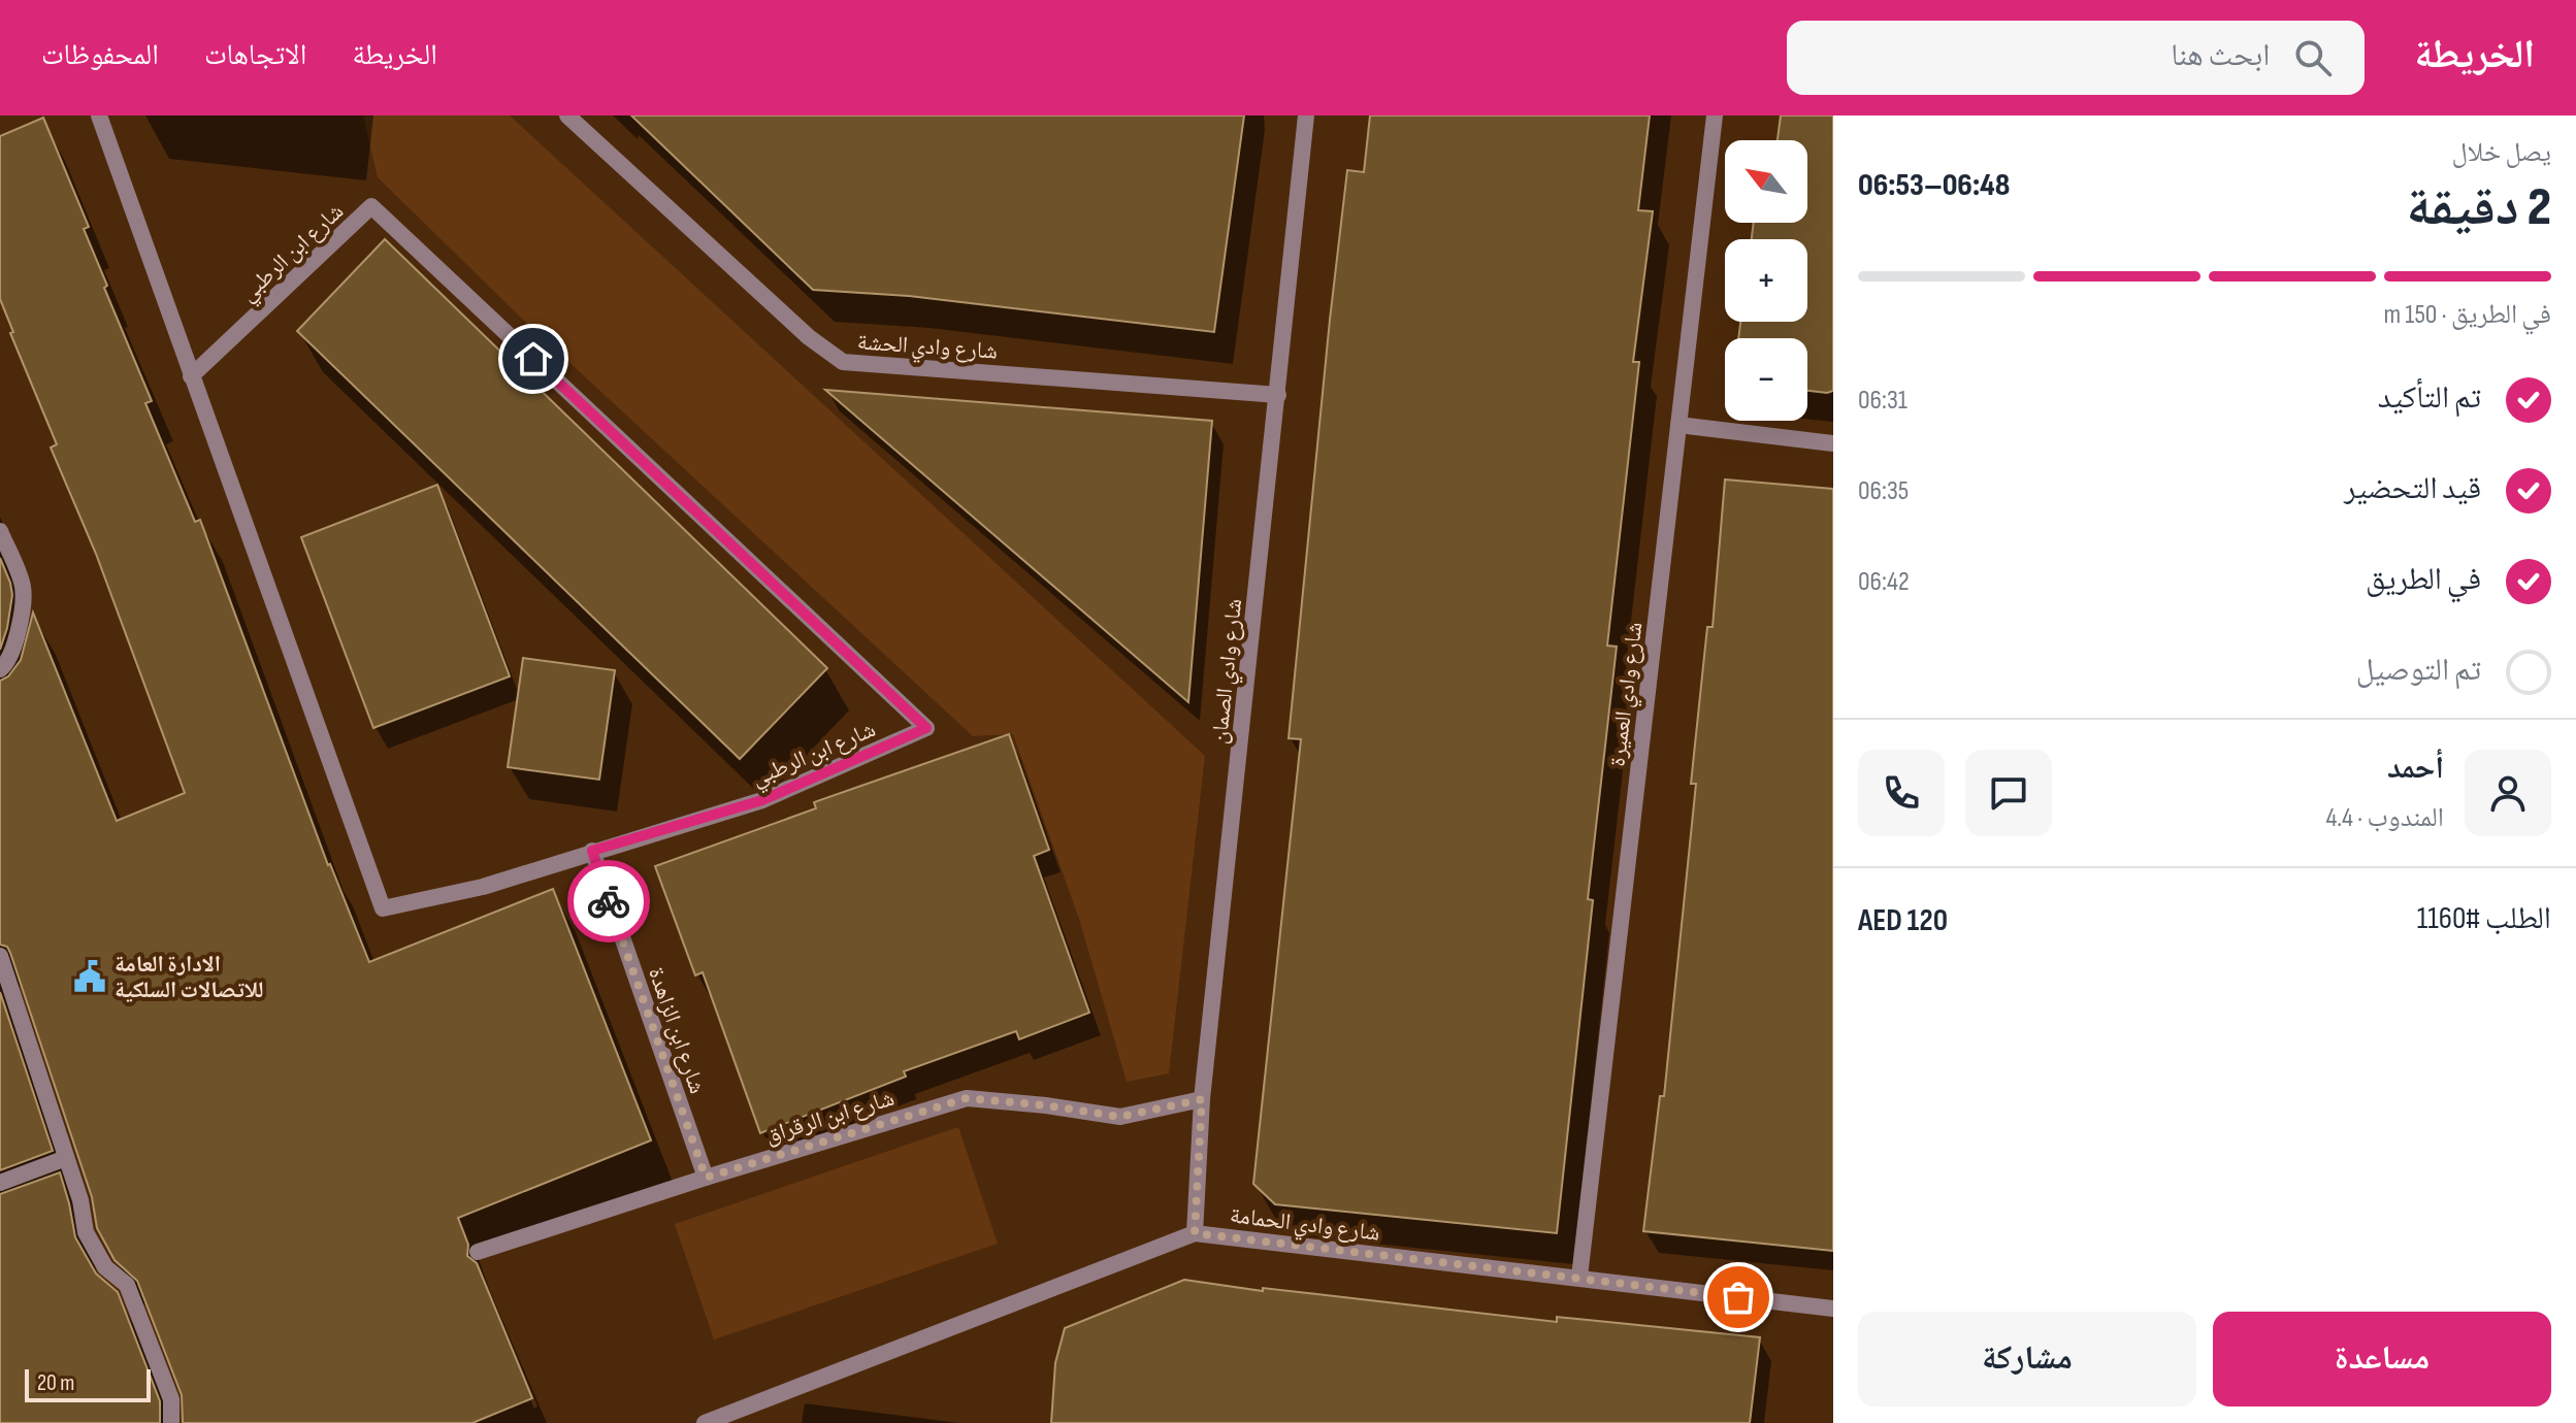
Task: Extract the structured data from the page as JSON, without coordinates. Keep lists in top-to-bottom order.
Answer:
{
  "streets": {
    "street": [
      "شارع ابن الرطبي",
      "شارع وادي الحشة",
      "شارع وادي الصمان",
      "شارع وادي العميرة",
      "شارع ابن الزاهدة",
      "شارع ابن الرقراق",
      "شارع وادي الحمامة"
    ]
  },
  "crossings": [
    ["شارع ابن الرطبي", "شارع ابن الزاهدة"],
    ["شارع وادي الحشة", "شارع وادي الصمان"],
    ["شارع وادي الصمان", "شارع ابن الرقراق"],
    ["شارع وادي الصمان", "شارع وادي الحمامة"],
    ["شارع وادي العميرة", "شارع وادي الحمامة"],
    ["شارع ابن الزاهدة", "شارع ابن الرقراق"]
  ],
  "places": {
    "public building": ["الادارة العامة للاتصالات السلكية"]
  },
  "scale_bar": "20 m",
  "north": "top left",
  "page": {
    "header": "الخريطة",
    "search": "ابحث هنا",
    "nav": ["الخريطة", "الاتجاهات", "المحفوظات"],
    "heading": ["2 دقيقة", "يصل خلال", "06:48–06:53"],
    "panel": [
      "أحمد",
      "المندوب · 4.4",
      "الطلب #1160",
      "AED 120"
    ],
    "map_buttons": ["+", "−"],
    "bar": "في الطريق · 150 m",
    "list": [
      ["تم التأكيد", "06:31"],
      ["قيد التحضير", "06:35"],
      ["في الطريق", "06:42"],
      "تم التوصيل"
    ],
    "buttons": ["مساعدة", "مشاركة"],
    "scale": "20 m"
  }
}
